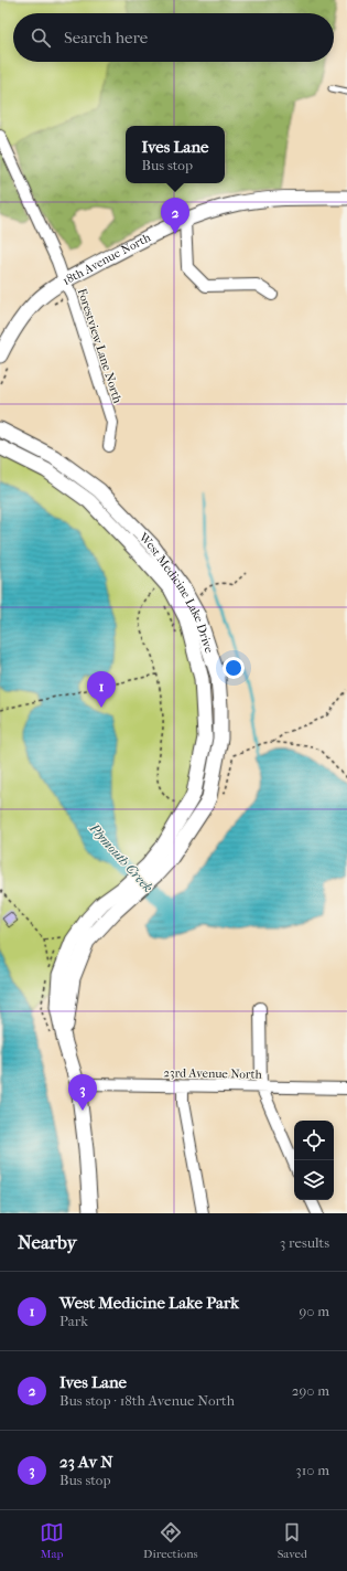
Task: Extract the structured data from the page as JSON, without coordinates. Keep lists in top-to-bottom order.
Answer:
{
  "streets": {
    "street": [
      "18th Avenue North",
      "Forestview Lane North",
      "West Medicine Lake Drive",
      "23rd Avenue North"
    ]
  },
  "crossings": [
    ["18th Avenue North", "Forestview Lane North"],
    ["West Medicine Lake Drive", "23rd Avenue North"]
  ],
  "water": ["Plymouth Creek"],
  "page": {
    "search": "Search here",
    "popup": ["Ives Lane", "Bus stop"],
    "pins": ["2", "1", "3"],
    "heading": ["Nearby", "3 results"],
    "list": [
      {
        "mark": "1",
        "name": "West Medicine Lake Park",
        "note": "Park",
        "value": "90 m"
      },
      {
        "mark": "2",
        "name": "Ives Lane",
        "note": "Bus stop · 18th Avenue North",
        "value": "290 m"
      },
      {
        "mark": "3",
        "name": "23 Av N",
        "note": "Bus stop",
        "value": "310 m"
      }
    ],
    "nav": ["Map", "Directions", "Saved"]
  }
}
